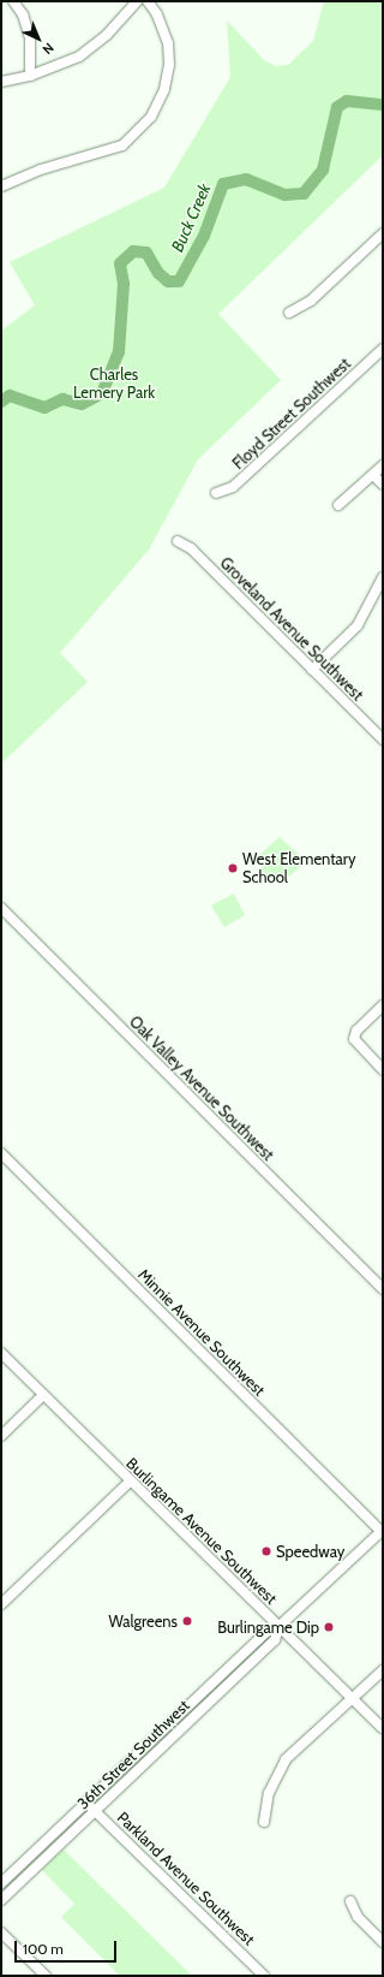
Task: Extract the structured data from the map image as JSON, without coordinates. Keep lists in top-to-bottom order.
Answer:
{
  "streets": {
    "street": [
      "Floyd Street Southwest",
      "Groveland Avenue Southwest",
      "Oak Valley Avenue Southwest",
      "Minnie Avenue Southwest",
      "Burlingame Avenue Southwest",
      "36th Street Southwest",
      "Parkland Avenue Southwest"
    ]
  },
  "crossings": [
    ["Minnie Avenue Southwest", "36th Street Southwest"],
    ["Burlingame Avenue Southwest", "36th Street Southwest"],
    ["36th Street Southwest", "Parkland Avenue Southwest"]
  ],
  "water": ["Buck Creek"],
  "parks": ["Charles Lemery Park"],
  "places": [
    "West Elementary School",
    "Speedway",
    "Walgreens",
    "Burlingame Dip"
  ],
  "scale_bar": "100 m",
  "north": "bottom right"
}
